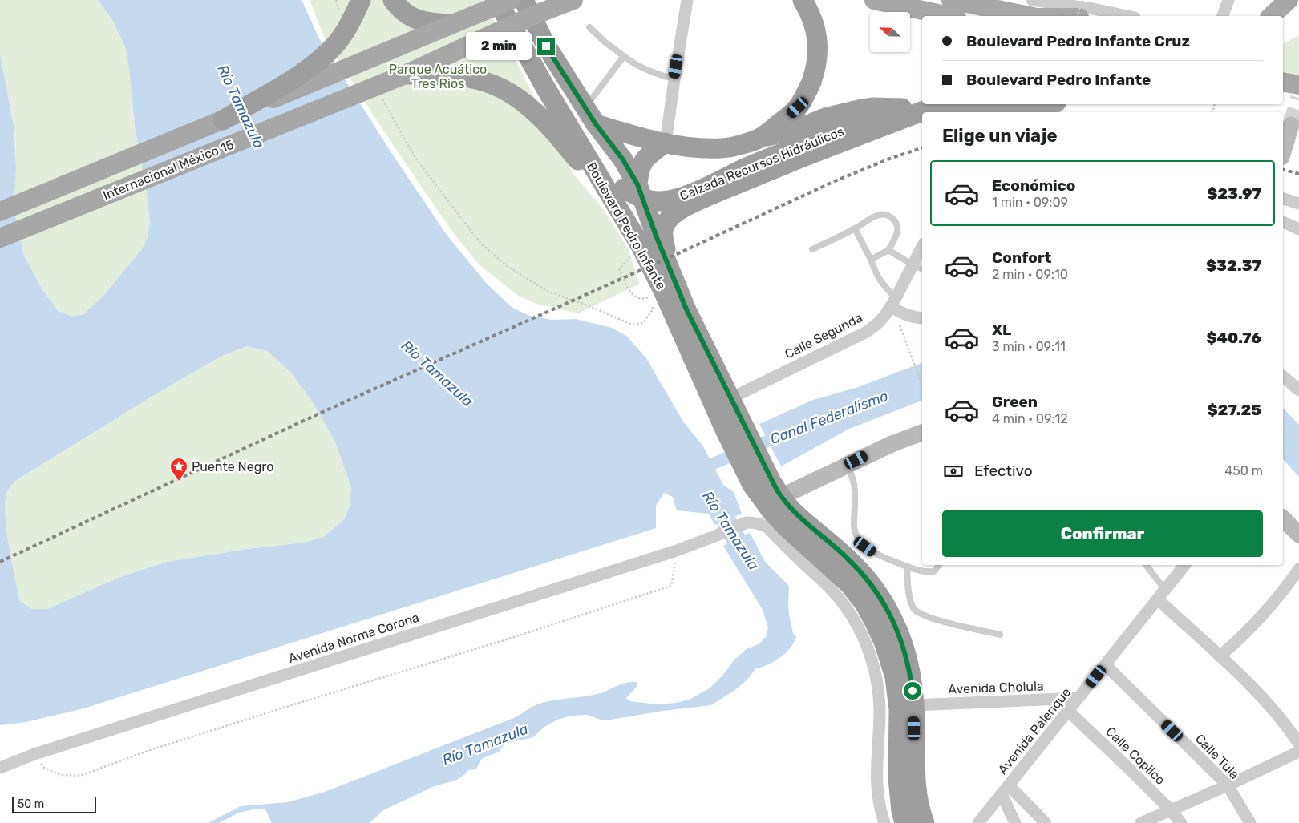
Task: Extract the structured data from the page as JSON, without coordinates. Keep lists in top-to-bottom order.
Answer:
{
  "streets": {
    "highway": ["Calzada Recursos Hidráulicos", "Boulevard Pedro Infante"],
    "main road": ["Internacional México 15"],
    "street": [
      "Calle Segunda",
      "Avenida Norma Corona",
      "Avenida Cholula",
      "Avenida Palenque",
      "Calle Copilco",
      "Calle Tula"
    ]
  },
  "crossings": [
    ["Calzada Recursos Hidráulicos", "Boulevard Pedro Infante"],
    ["Internacional México 15", "Boulevard Pedro Infante"],
    ["Boulevard Pedro Infante", "Calle Segunda"],
    ["Boulevard Pedro Infante", "Avenida Cholula"],
    ["Avenida Cholula", "Avenida Palenque"],
    ["Avenida Palenque", "Calle Copilco"],
    ["Avenida Palenque", "Calle Tula"]
  ],
  "water": ["Río Tamazula", "Canal Federalismo"],
  "parks": ["Parque Acuático Tres Rios"],
  "places": {
    "place": ["Puente Negro"]
  },
  "scale_bar": "50 m",
  "north": "top left",
  "page": {
    "banner": ["Boulevard Pedro Infante Cruz", "Boulevard Pedro Infante"],
    "bubble": "2 min",
    "heading": "Elige un viaje",
    "list": [
      {
        "name": "Económico",
        "note": "1 min · 09:09",
        "value": "$23.97"
      },
      {
        "name": "Confort",
        "note": "2 min · 09:10",
        "value": "$32.37"
      },
      {
        "name": "XL",
        "note": "3 min · 09:11",
        "value": "$40.76"
      },
      {
        "name": "Green",
        "note": "4 min · 09:12",
        "value": "$27.25"
      }
    ],
    "pay": ["Efectivo", "450 m"],
    "buttons": "Confirmar",
    "scale": "50 m"
  }
}
